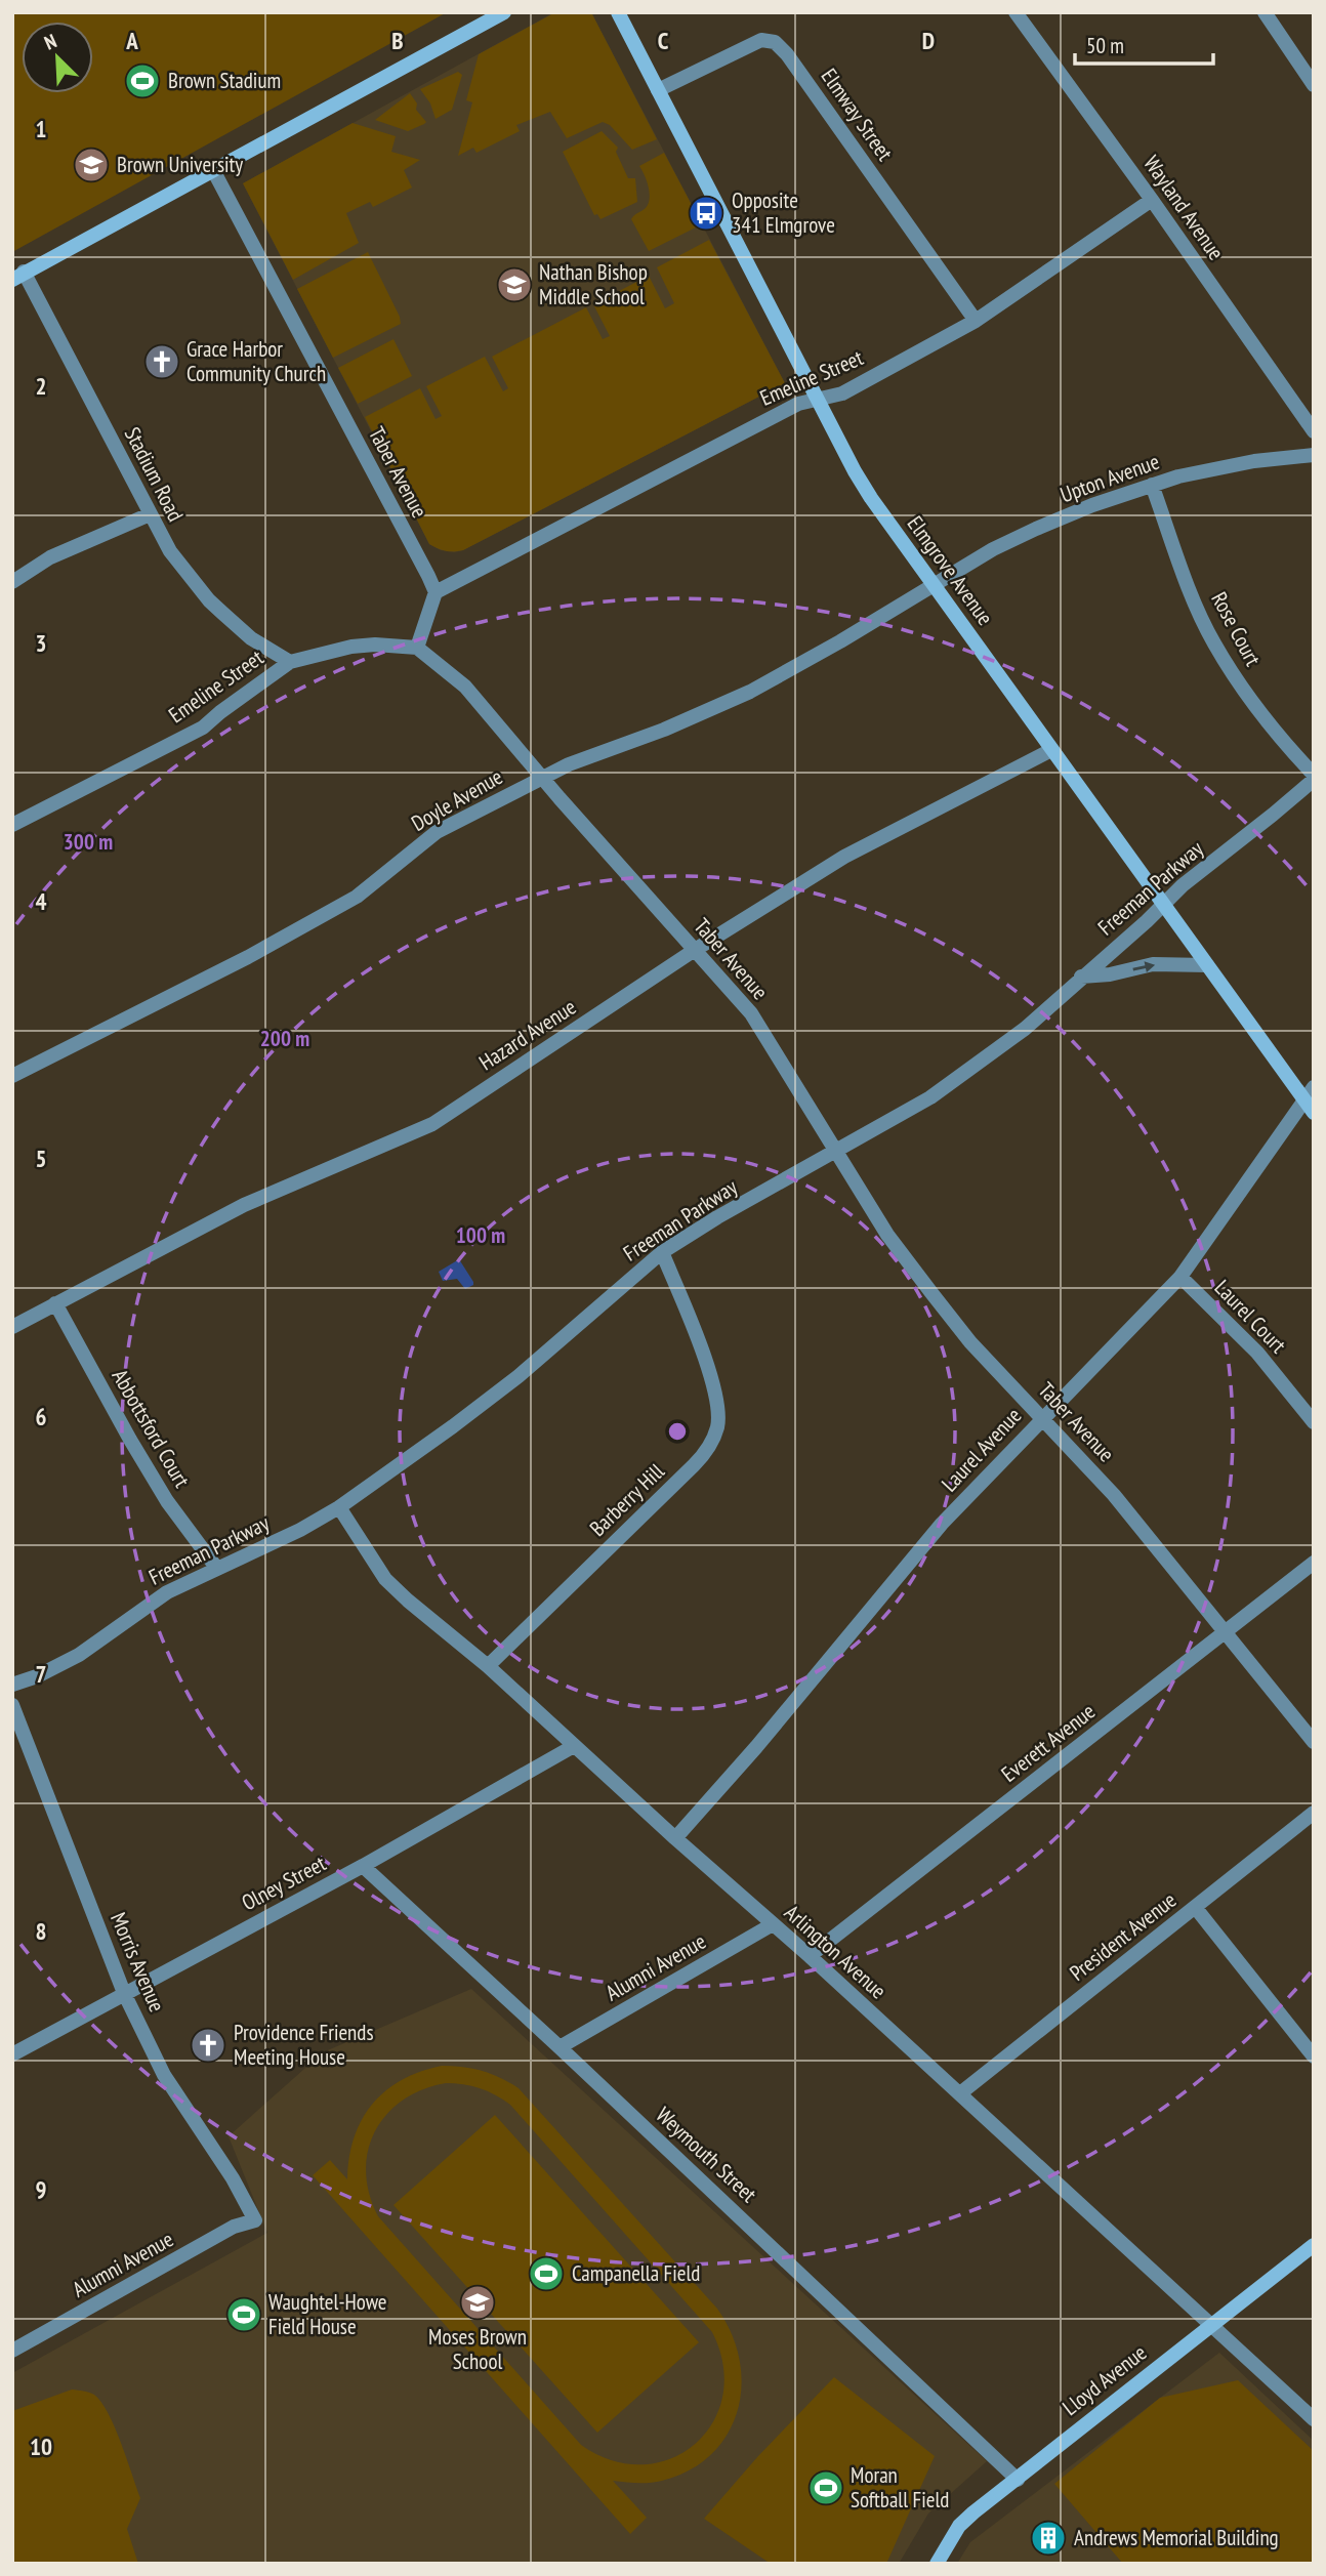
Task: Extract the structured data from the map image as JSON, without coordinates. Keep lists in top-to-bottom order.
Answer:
{
  "streets": {
    "street": [
      "Elmway Street",
      "Wayland Avenue",
      "Emeline Street",
      "Taber Avenue",
      "Stadium Road",
      "Upton Avenue",
      "Elmgrove Avenue",
      "Rose Court",
      "Doyle Avenue",
      "Freeman Parkway",
      "Hazard Avenue",
      "Laurel Court",
      "Abbottsford Court",
      "Laurel Avenue",
      "Barberry Hill",
      "Everett Avenue",
      "Olney Street",
      "President Avenue",
      "Arlington Avenue",
      "Morris Avenue",
      "Alumni Avenue",
      "Weymouth Street",
      "Lloyd Avenue"
    ]
  },
  "crossings": [
    ["Elmway Street", "Emeline Street"],
    ["Elmway Street", "Elmgrove Avenue"],
    ["Wayland Avenue", "Emeline Street"],
    ["Emeline Street", "Taber Avenue"],
    ["Emeline Street", "Stadium Road"],
    ["Emeline Street", "Elmgrove Avenue"],
    ["Taber Avenue", "Doyle Avenue"],
    ["Taber Avenue", "Freeman Parkway"],
    ["Taber Avenue", "Hazard Avenue"],
    ["Taber Avenue", "Laurel Avenue"],
    ["Taber Avenue", "Everett Avenue"],
    ["Upton Avenue", "Elmgrove Avenue"],
    ["Upton Avenue", "Rose Court"],
    ["Upton Avenue", "Doyle Avenue"],
    ["Elmgrove Avenue", "Doyle Avenue"],
    ["Elmgrove Avenue", "Freeman Parkway"],
    ["Elmgrove Avenue", "Hazard Avenue"],
    ["Elmgrove Avenue", "Laurel Avenue"],
    ["Rose Court", "Freeman Parkway"],
    ["Freeman Parkway", "Abbottsford Court"],
    ["Freeman Parkway", "Barberry Hill"],
    ["Freeman Parkway", "Arlington Avenue"],
    ["Hazard Avenue", "Abbottsford Court"],
    ["Laurel Court", "Laurel Avenue"],
    ["Laurel Avenue", "Arlington Avenue"],
    ["Barberry Hill", "Arlington Avenue"],
    ["Everett Avenue", "Arlington Avenue"],
    ["Olney Street", "Arlington Avenue"],
    ["Olney Street", "Morris Avenue"],
    ["Olney Street", "Weymouth Street"],
    ["President Avenue", "Arlington Avenue"],
    ["Arlington Avenue", "Alumni Avenue"],
    ["Arlington Avenue", "Lloyd Avenue"],
    ["Morris Avenue", "Alumni Avenue"],
    ["Alumni Avenue", "Weymouth Street"],
    ["Weymouth Street", "Lloyd Avenue"]
  ],
  "places": {
    "sports": [
      "Brown Stadium",
      "Campanella Field",
      "Waughtel-Howe Field House",
      "Moran Softball Field"
    ],
    "school or university": ["Brown University", "Nathan Bishop Middle School", "Moses Brown School"],
    "bus stop": ["Opposite 341 Elmgrove"],
    "church": ["Grace Harbor Community Church", "Providence Friends Meeting House"],
    "building": ["Andrews Memorial Building"]
  },
  "scale_bar": "50 m",
  "north": "top left",
  "grid": {
    "columns": [
      "A",
      "B",
      "C",
      "D"
    ],
    "rows": [
      "1",
      "2",
      "3",
      "4",
      "5",
      "6",
      "7",
      "8",
      "9",
      "10"
    ]
  },
  "rings": ["300 m", "200 m", "100 m"]
}
